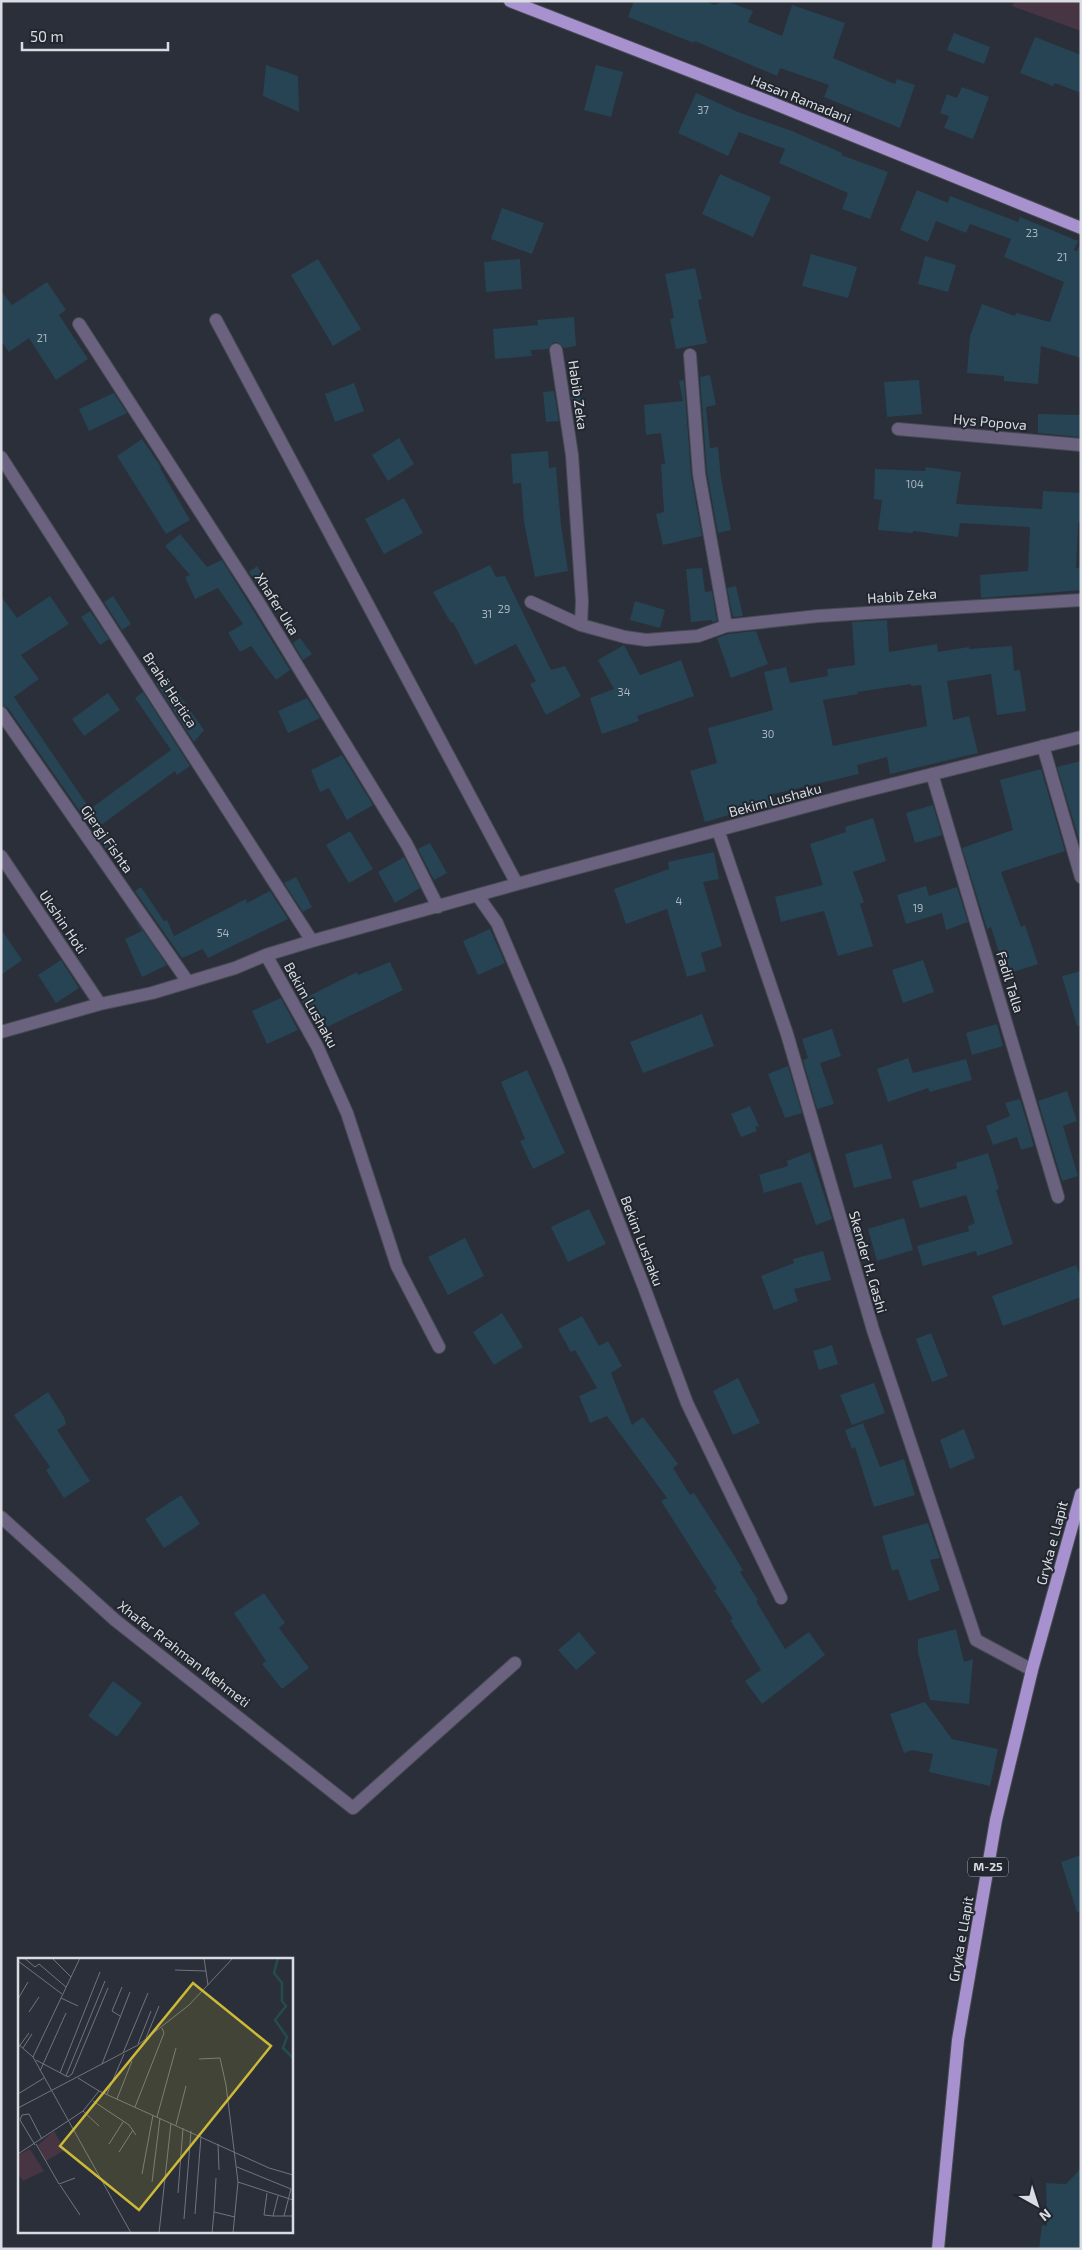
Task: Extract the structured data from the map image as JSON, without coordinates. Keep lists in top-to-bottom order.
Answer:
{
  "streets": {
    "main road": ["Hasan Ramadani", "Gryka e Llapit", "M-25"],
    "street": [
      "Habib Zeka",
      "Hys Popova",
      "Xhafer Uka",
      "Brahë Hertica",
      "Bekim Lushaku",
      "Gjergj Fishta",
      "Ukshin Hoti",
      "Fadil Talla",
      "Skender H. Gashi",
      "Xhafer Rrahman Mehmeti"
    ]
  },
  "crossings": [
    ["Xhafer Uka", "Bekim Lushaku"],
    ["Brahë Hertica", "Bekim Lushaku"],
    ["Bekim Lushaku", "Gjergj Fishta"],
    ["Bekim Lushaku", "Ukshin Hoti"],
    ["Bekim Lushaku", "Fadil Talla"],
    ["Bekim Lushaku", "Skender H. Gashi"],
    ["Skender H. Gashi", "Gryka e Llapit"]
  ],
  "house_numbers": [
    "37",
    "23",
    "21",
    "21",
    "104",
    "29",
    "31",
    "34",
    "30",
    "4",
    "19",
    "54"
  ],
  "scale_bar": "50 m",
  "north": "bottom right"
}
